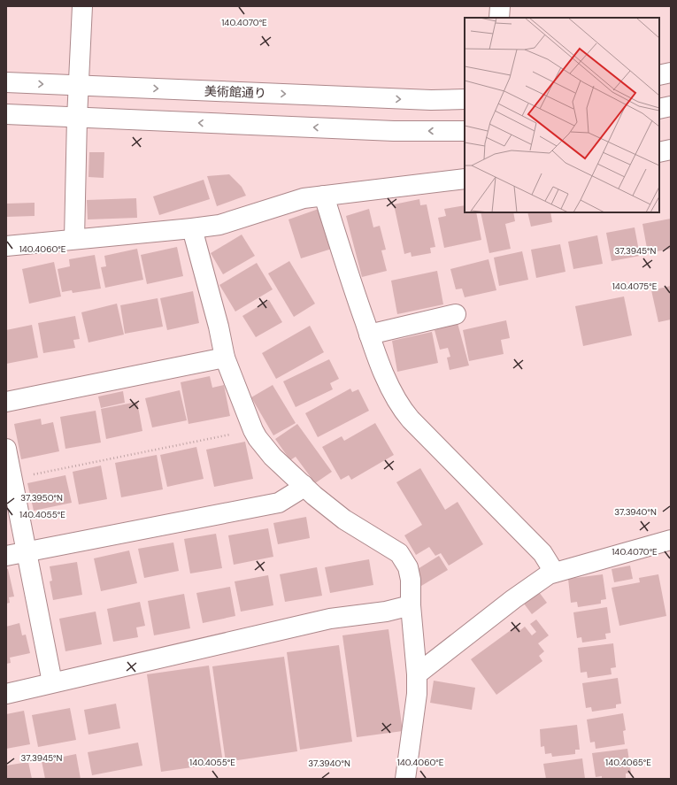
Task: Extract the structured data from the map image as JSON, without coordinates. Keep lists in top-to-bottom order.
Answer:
{
  "streets": {
    "street": ["美術館通り"]
  },
  "coordinates": [
    "140.4070°E",
    "140.4060°E",
    "37.3945°N",
    "140.4075°E",
    "37.3950°N",
    "37.3940°N",
    "140.4055°E",
    "140.4065°E"
  ]
}
